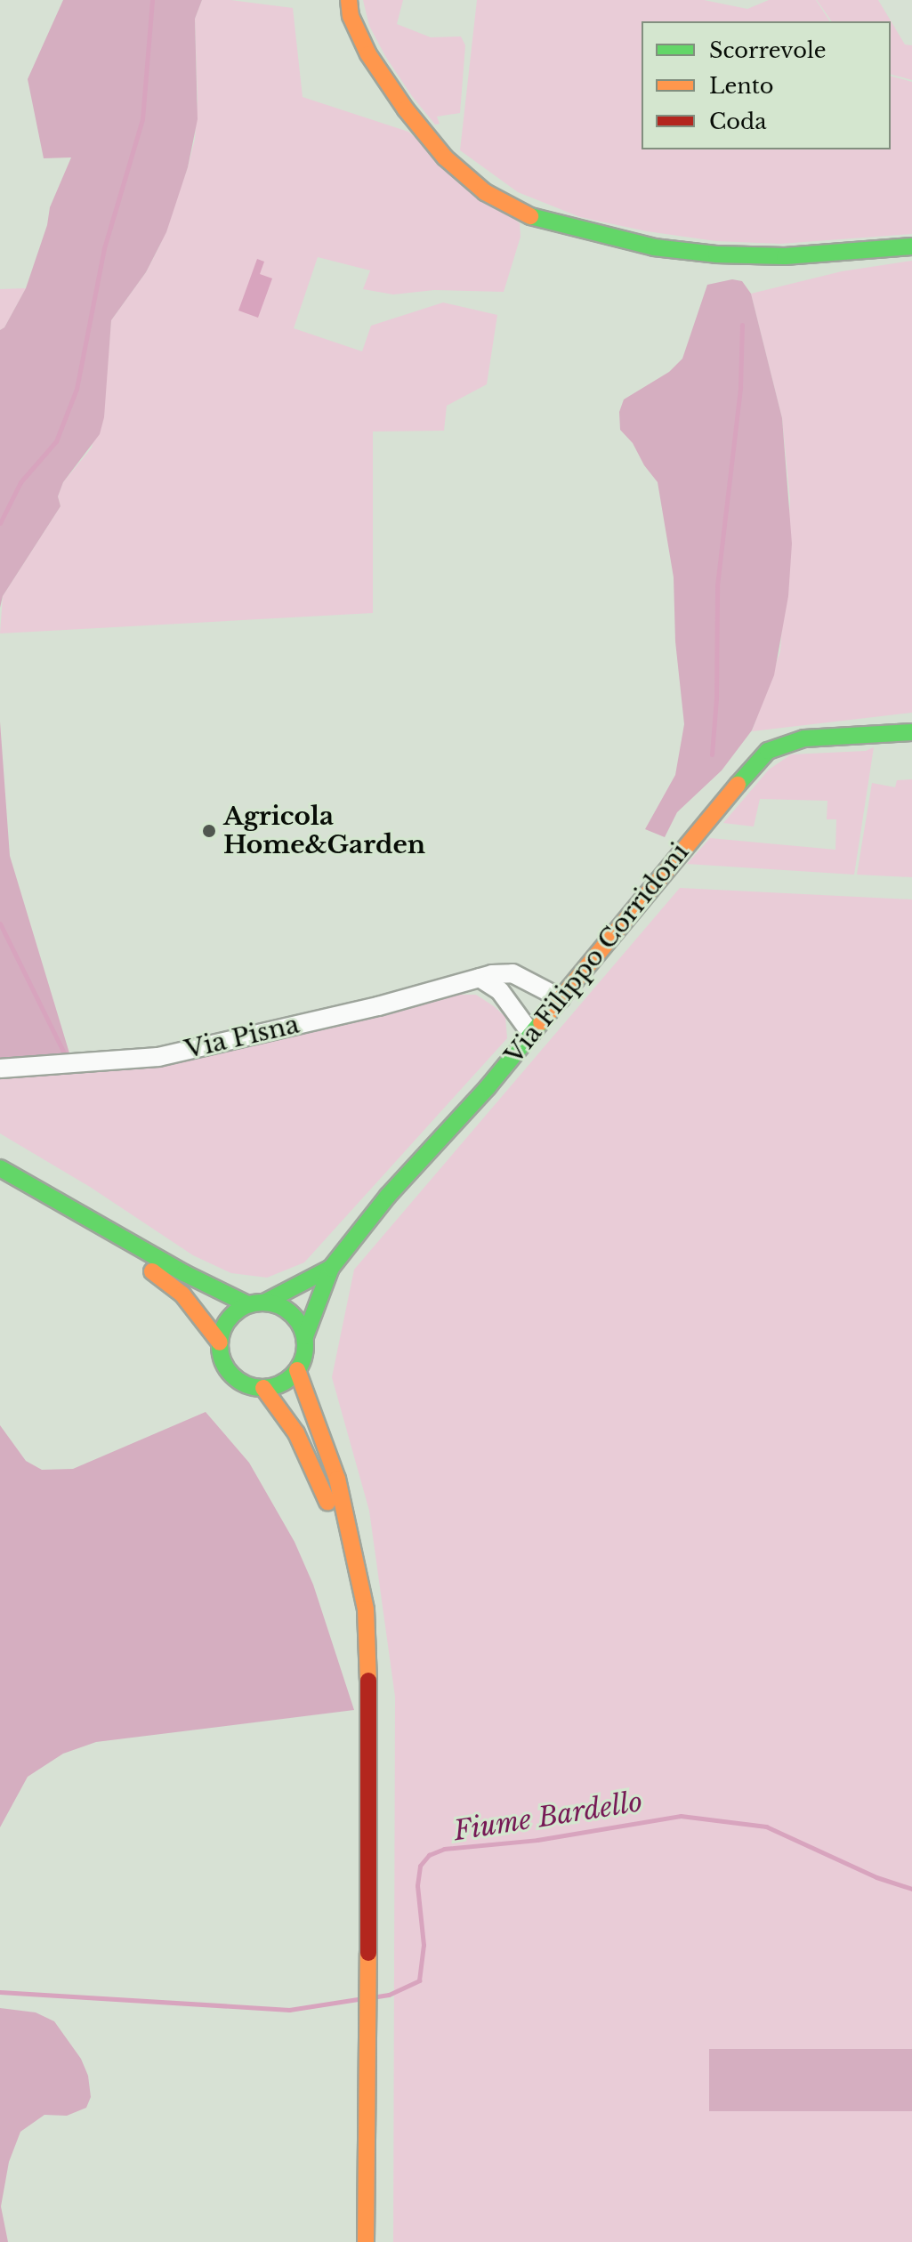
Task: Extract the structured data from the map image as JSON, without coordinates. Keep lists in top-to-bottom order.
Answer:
{
  "streets": {
    "main road": ["Via Filippo Corridoni"],
    "street": ["Via Pisna"]
  },
  "crossings": [
    ["Via Filippo Corridoni", "Via Pisna"]
  ],
  "water": ["Fiume Bardello"],
  "places": ["Agricola Home&Garden"],
  "legend": ["Scorrevole", "Lento", "Coda"]
}
